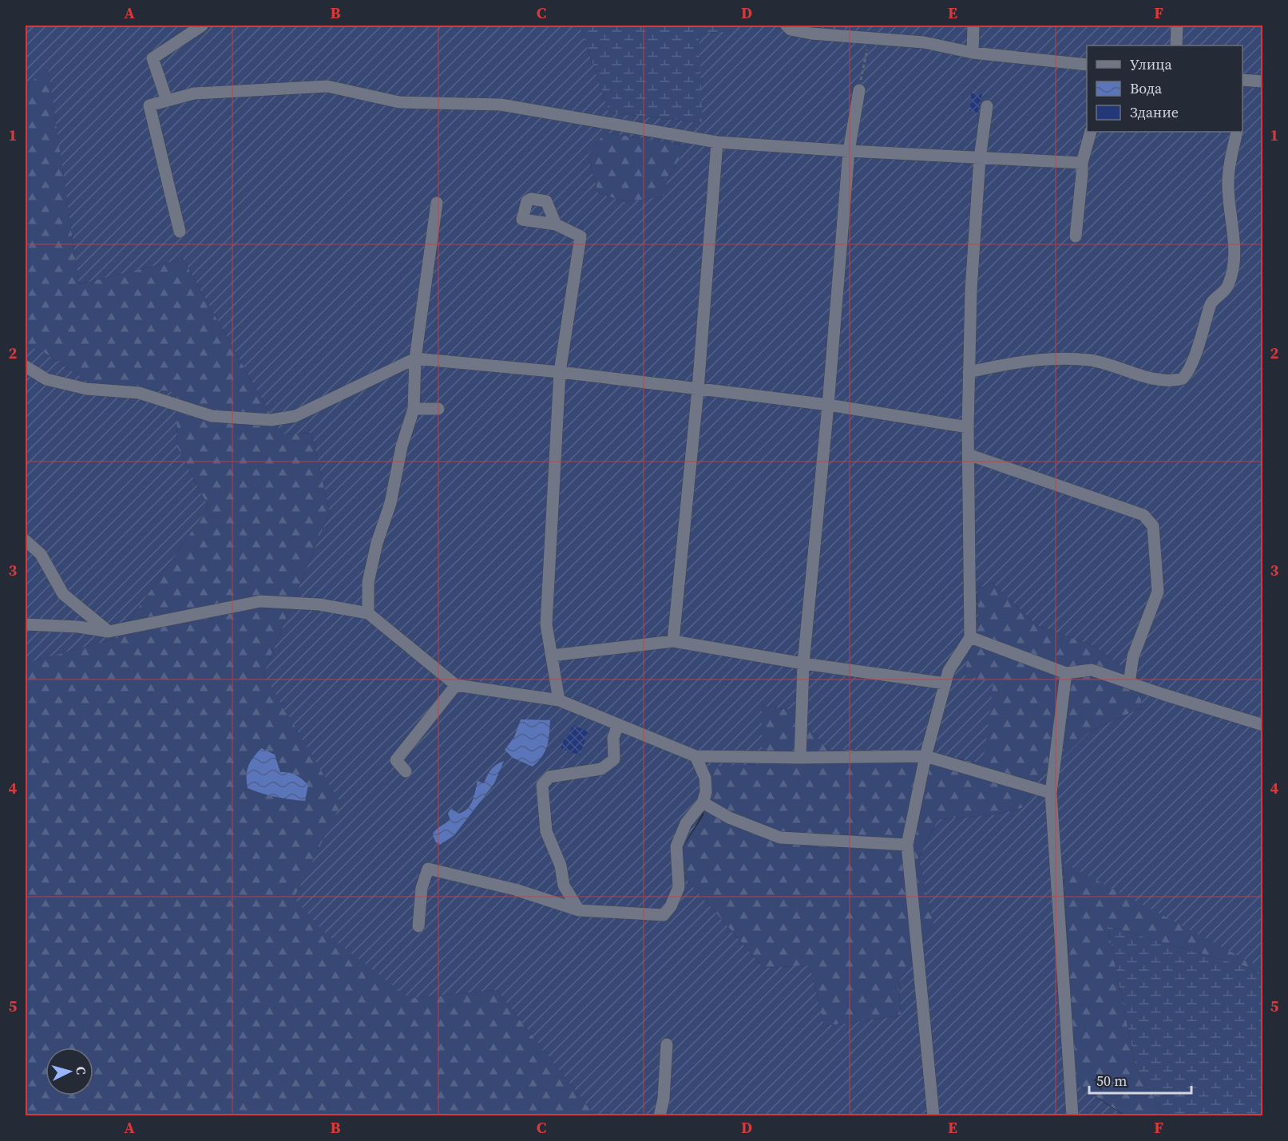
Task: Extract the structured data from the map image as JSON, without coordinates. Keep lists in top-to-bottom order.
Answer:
{
  "legend": ["Улица", "Вода", "Здание"],
  "scale_bar": "50 m",
  "north": "right",
  "grid": {
    "columns": [
      "A",
      "B",
      "C",
      "D",
      "E",
      "F"
    ],
    "rows": [
      "1",
      "2",
      "3",
      "4",
      "5"
    ]
  }
}
